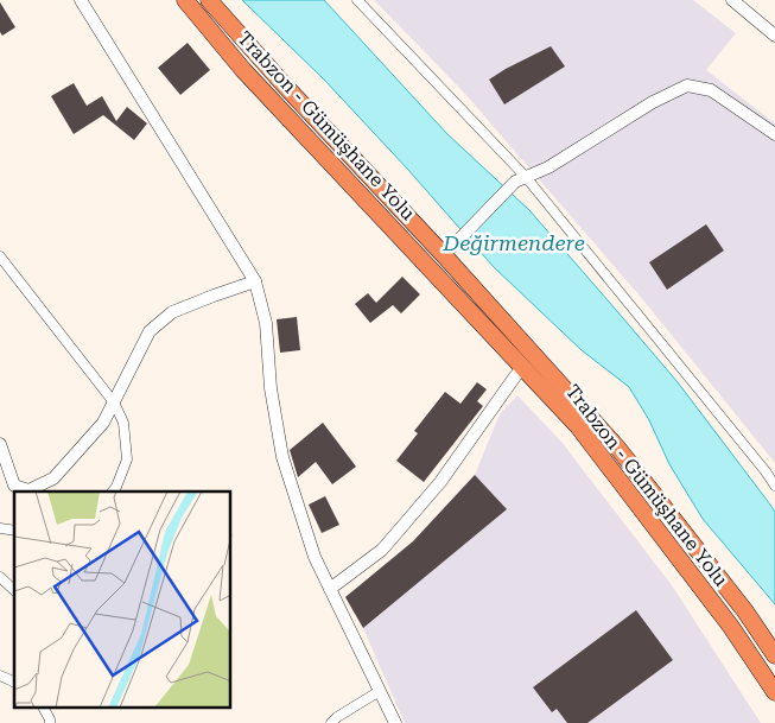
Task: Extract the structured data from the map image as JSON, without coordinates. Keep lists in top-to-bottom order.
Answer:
{
  "streets": {
    "highway": ["Trabzon - Gümüşhane Yolu"]
  },
  "water": ["Değirmendere"]
}
